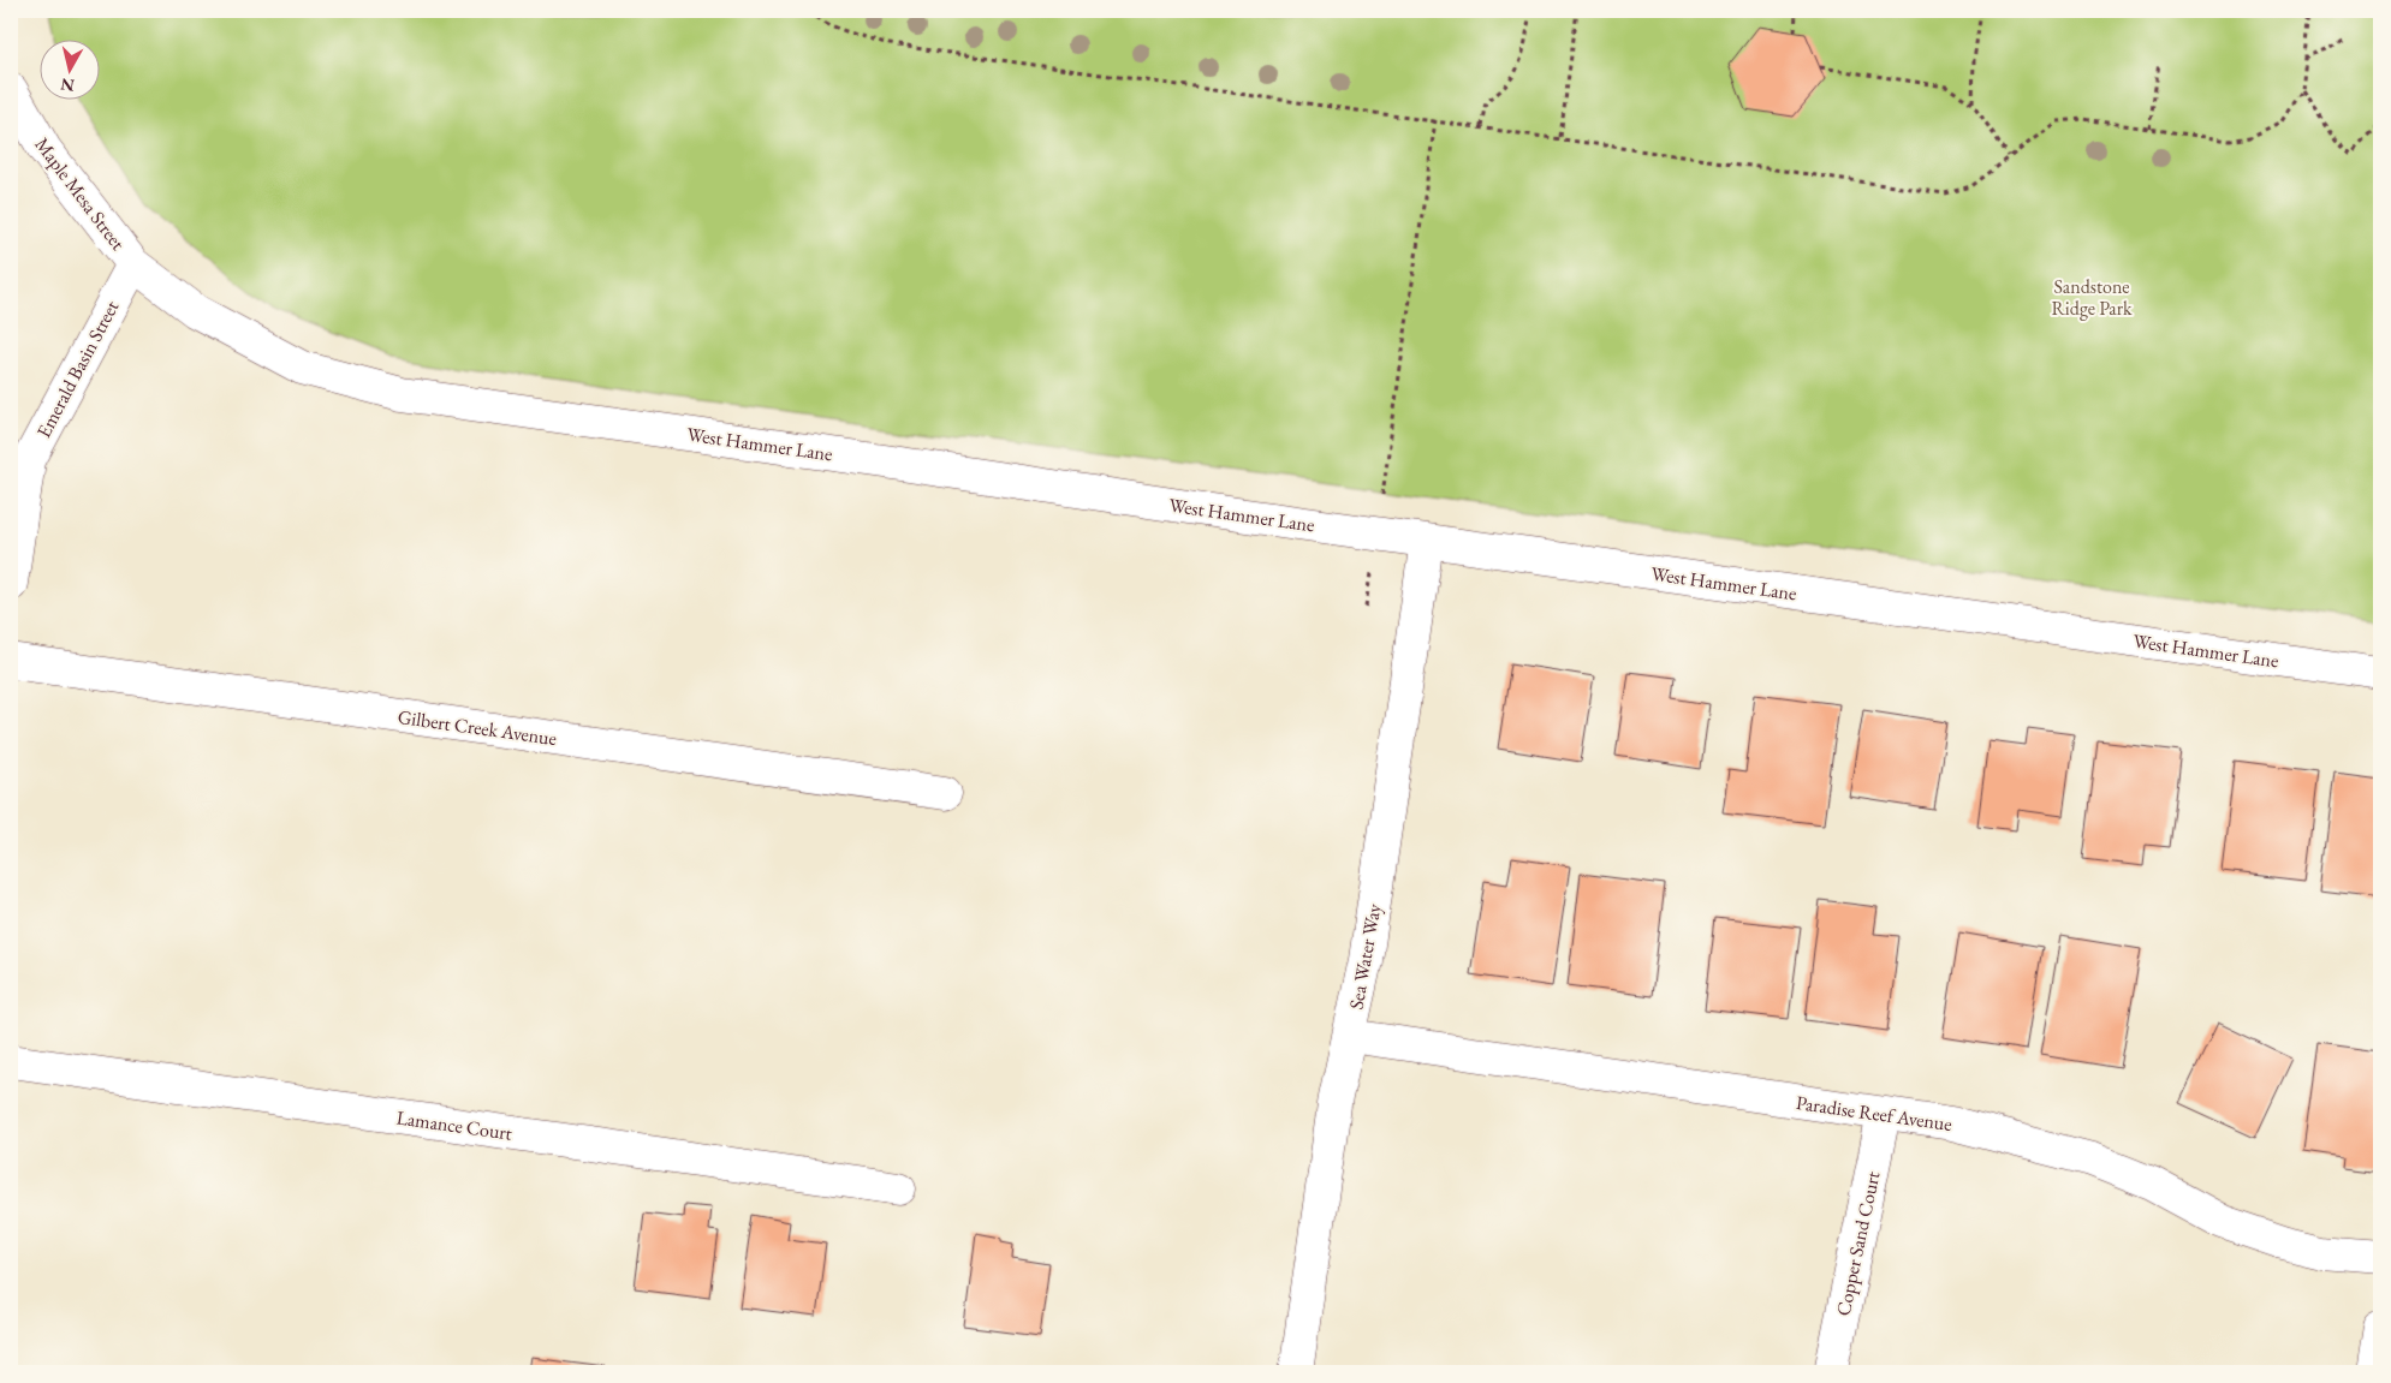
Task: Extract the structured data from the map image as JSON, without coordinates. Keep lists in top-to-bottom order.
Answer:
{
  "streets": {
    "street": [
      "Maple Mesa Street",
      "Emerald Basin Street",
      "West Hammer Lane",
      "Gilbert Creek Avenue",
      "Sea Water Way",
      "Paradise Reef Avenue",
      "Lamance Court",
      "Copper Sand Court"
    ]
  },
  "crossings": [
    ["Maple Mesa Street", "Emerald Basin Street"],
    ["Maple Mesa Street", "West Hammer Lane"],
    ["Emerald Basin Street", "West Hammer Lane"],
    ["West Hammer Lane", "Sea Water Way"],
    ["Sea Water Way", "Paradise Reef Avenue"],
    ["Paradise Reef Avenue", "Copper Sand Court"]
  ],
  "parks": ["Sandstone Ridge Park"],
  "north": "bottom"
}
